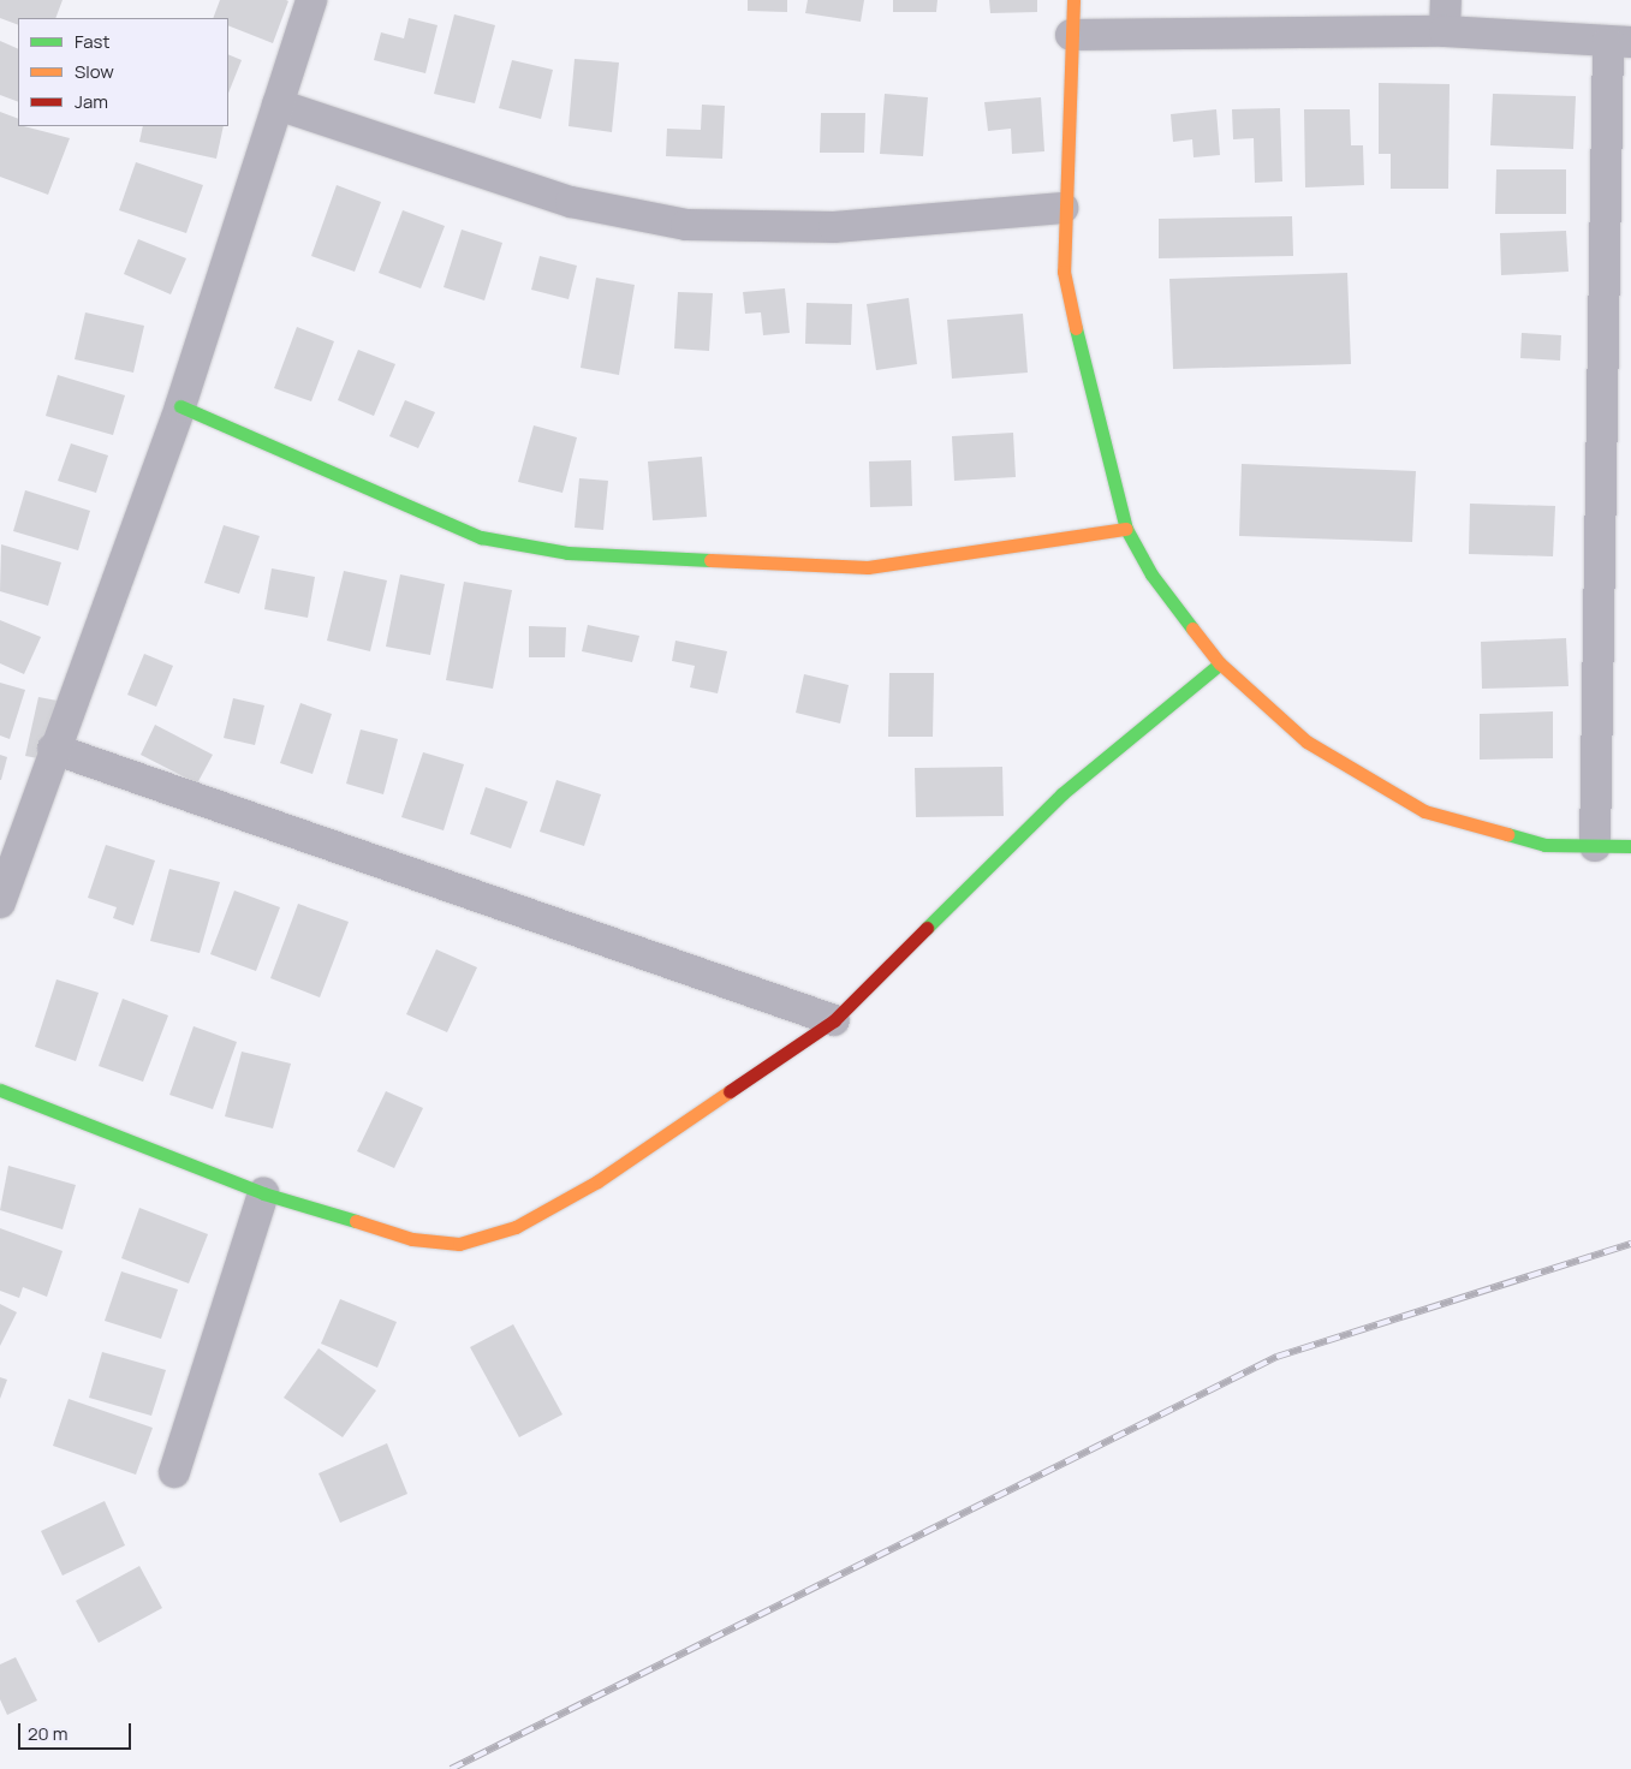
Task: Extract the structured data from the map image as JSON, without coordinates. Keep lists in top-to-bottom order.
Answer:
{
  "legend": ["Fast", "Slow", "Jam"],
  "scale_bar": "20 m"
}
